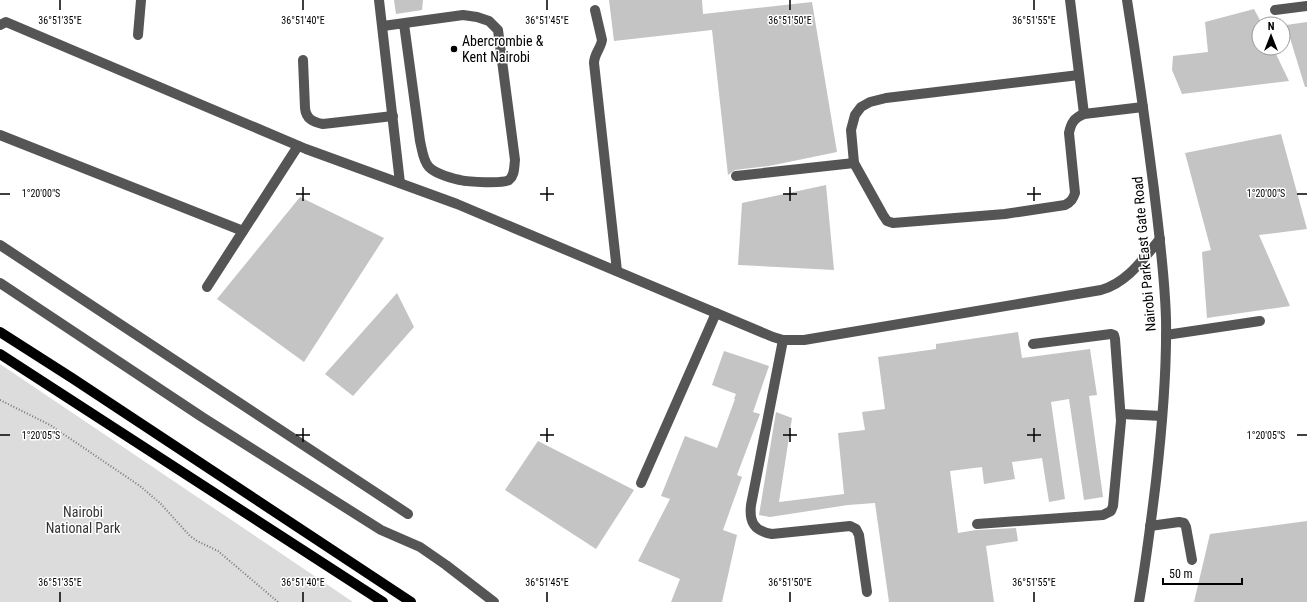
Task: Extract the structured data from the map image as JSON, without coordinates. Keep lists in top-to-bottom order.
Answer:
{
  "streets": {
    "street": ["Nairobi Park East Gate Road"]
  },
  "parks": ["Nairobi National Park"],
  "places": ["Abercrombie & Kent Nairobi"],
  "scale_bar": "50 m",
  "north": "top",
  "coordinates": [
    "36°51'35\"E",
    "36°51'40\"E",
    "36°51'45\"E",
    "36°51'50\"E",
    "36°51'55\"E",
    "1°20'00\"S",
    "1°20'05\"S"
  ]
}
